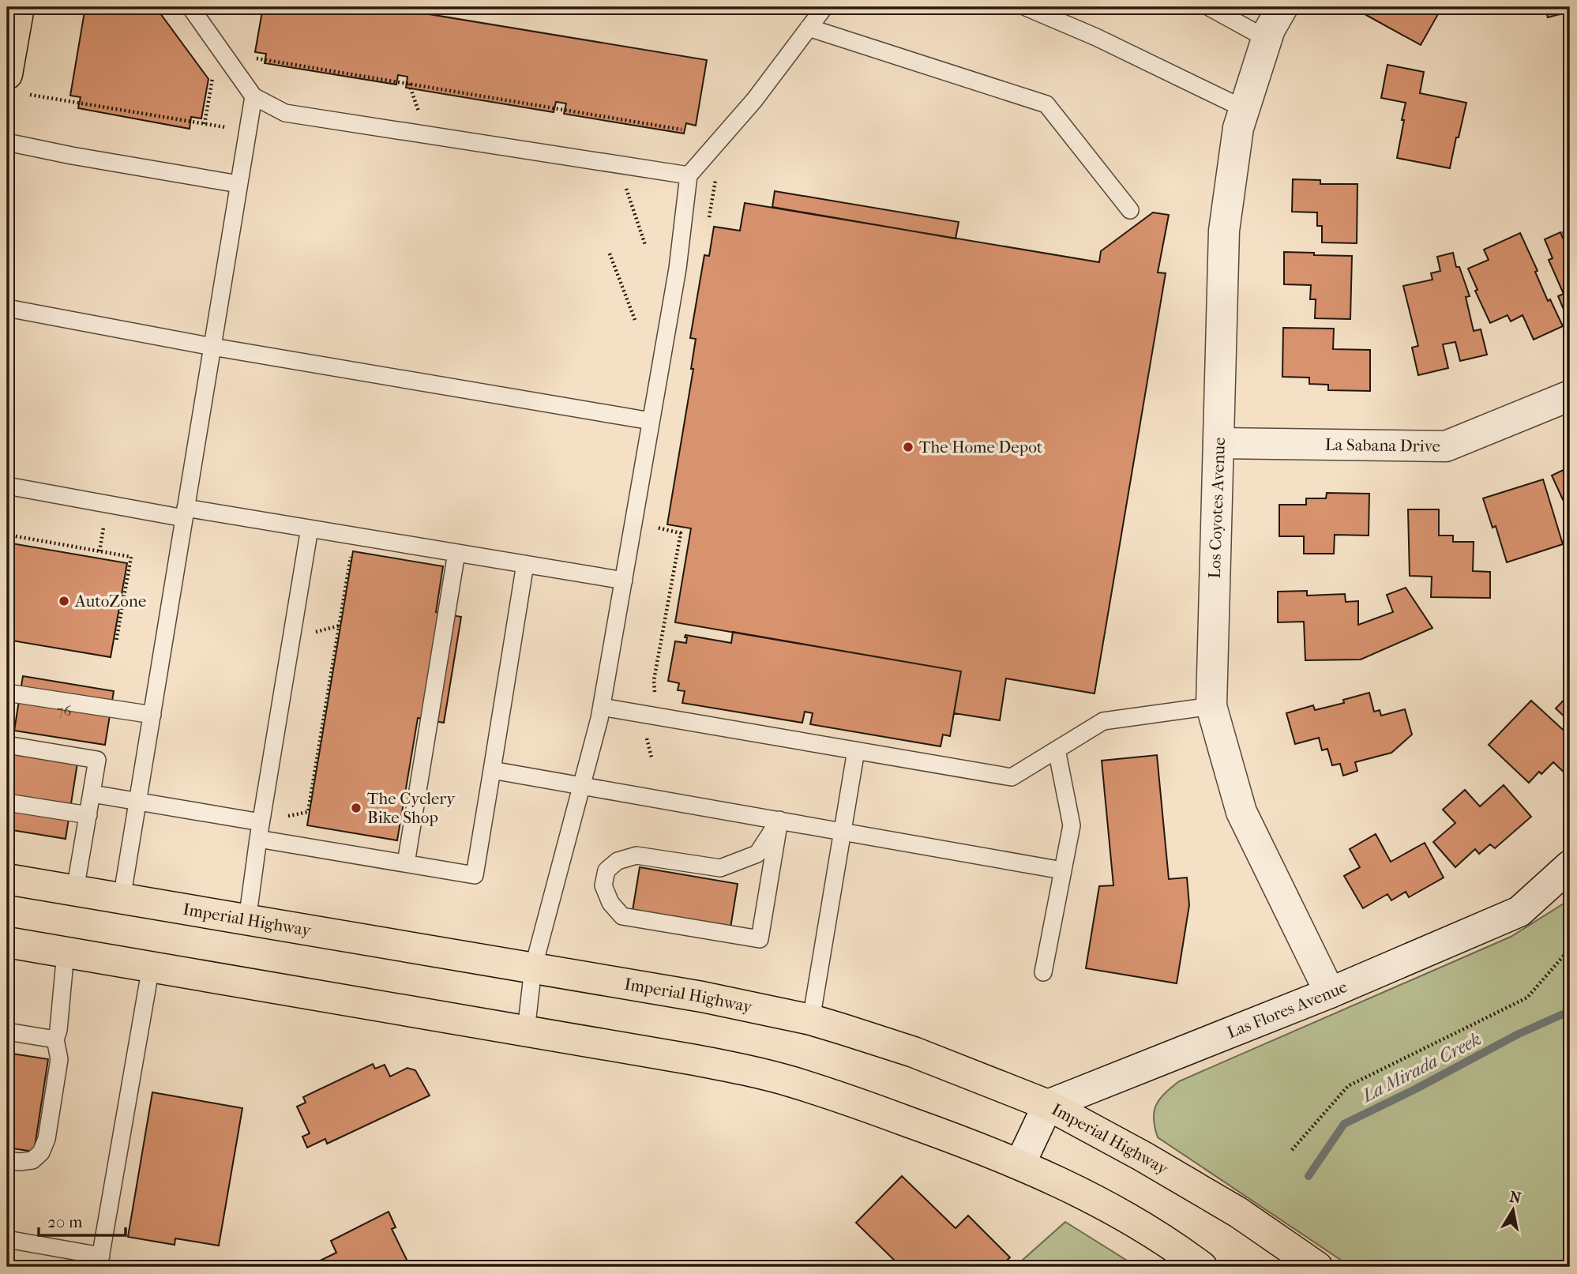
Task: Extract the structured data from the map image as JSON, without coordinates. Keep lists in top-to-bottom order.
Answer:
{
  "streets": {
    "main road": ["Imperial Highway"],
    "street": ["La Sabana Drive", "Los Coyotes Avenue", "Las Flores Avenue"]
  },
  "crossings": [
    ["La Sabana Drive", "Los Coyotes Avenue"],
    ["Los Coyotes Avenue", "Las Flores Avenue"],
    ["Imperial Highway", "Las Flores Avenue"]
  ],
  "water": ["La Mirada Creek"],
  "places": ["The Home Depot", "AutoZone", "The Cyclery Bike Shop"],
  "house_numbers": ["76"],
  "scale_bar": "20 m",
  "north": "top"
}
